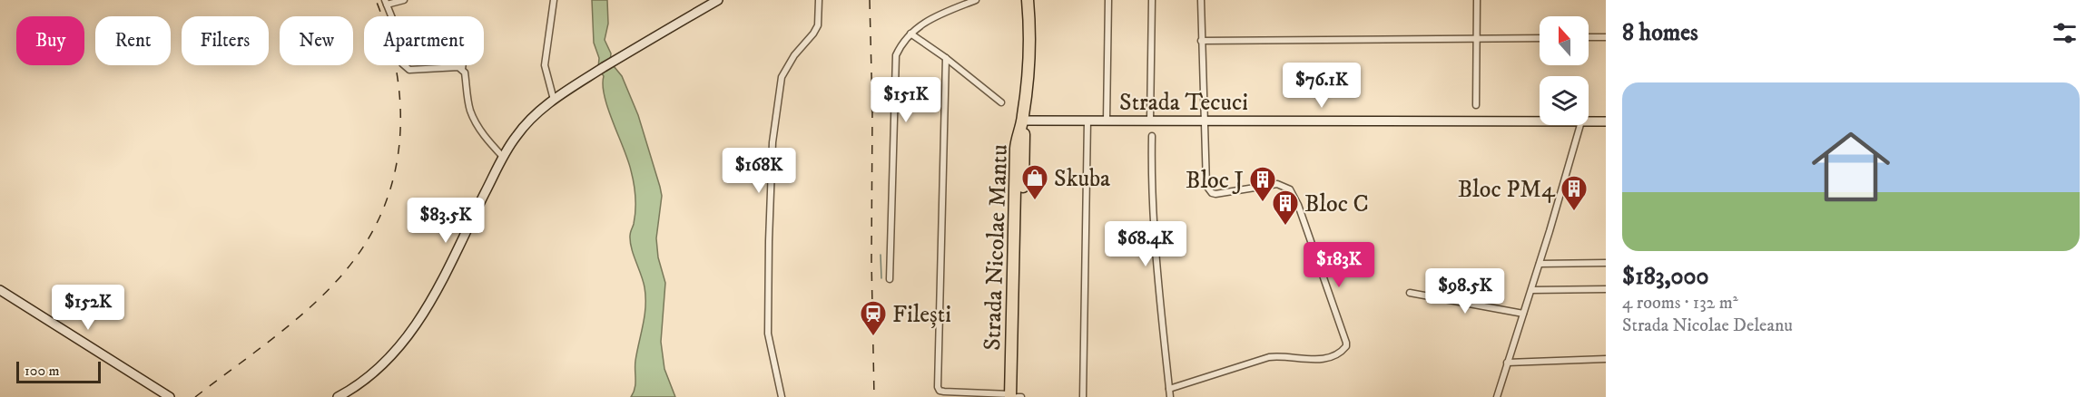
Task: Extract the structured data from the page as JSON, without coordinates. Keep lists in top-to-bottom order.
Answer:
{
  "streets": {
    "highway": ["Strada Nicolae Mantu"],
    "main road": ["Strada Tecuci"]
  },
  "crossings": [
    ["Strada Tecuci", "Strada Nicolae Mantu"]
  ],
  "places": {
    "shop": ["Skuba"],
    "building": ["Bloc J", "Bloc PM4", "Bloc C"],
    "station": ["Filești"]
  },
  "scale_bar": "100 m",
  "north": "top",
  "page": {
    "heading": "8 homes",
    "chip": [
      "Buy",
      "Rent",
      "Filters",
      "New",
      "Apartment"
    ],
    "price": [
      "$76.1K",
      "$151K",
      "$168K",
      "$83.5K",
      "$68.4K",
      "$183K",
      "$98.5K",
      "$152K"
    ],
    "list": [
      {
        "name": "$183,000",
        "note": "4 rooms · 132 m² · Strada Nicolae Deleanu"
      }
    ],
    "scale": "100 m"
  }
}
